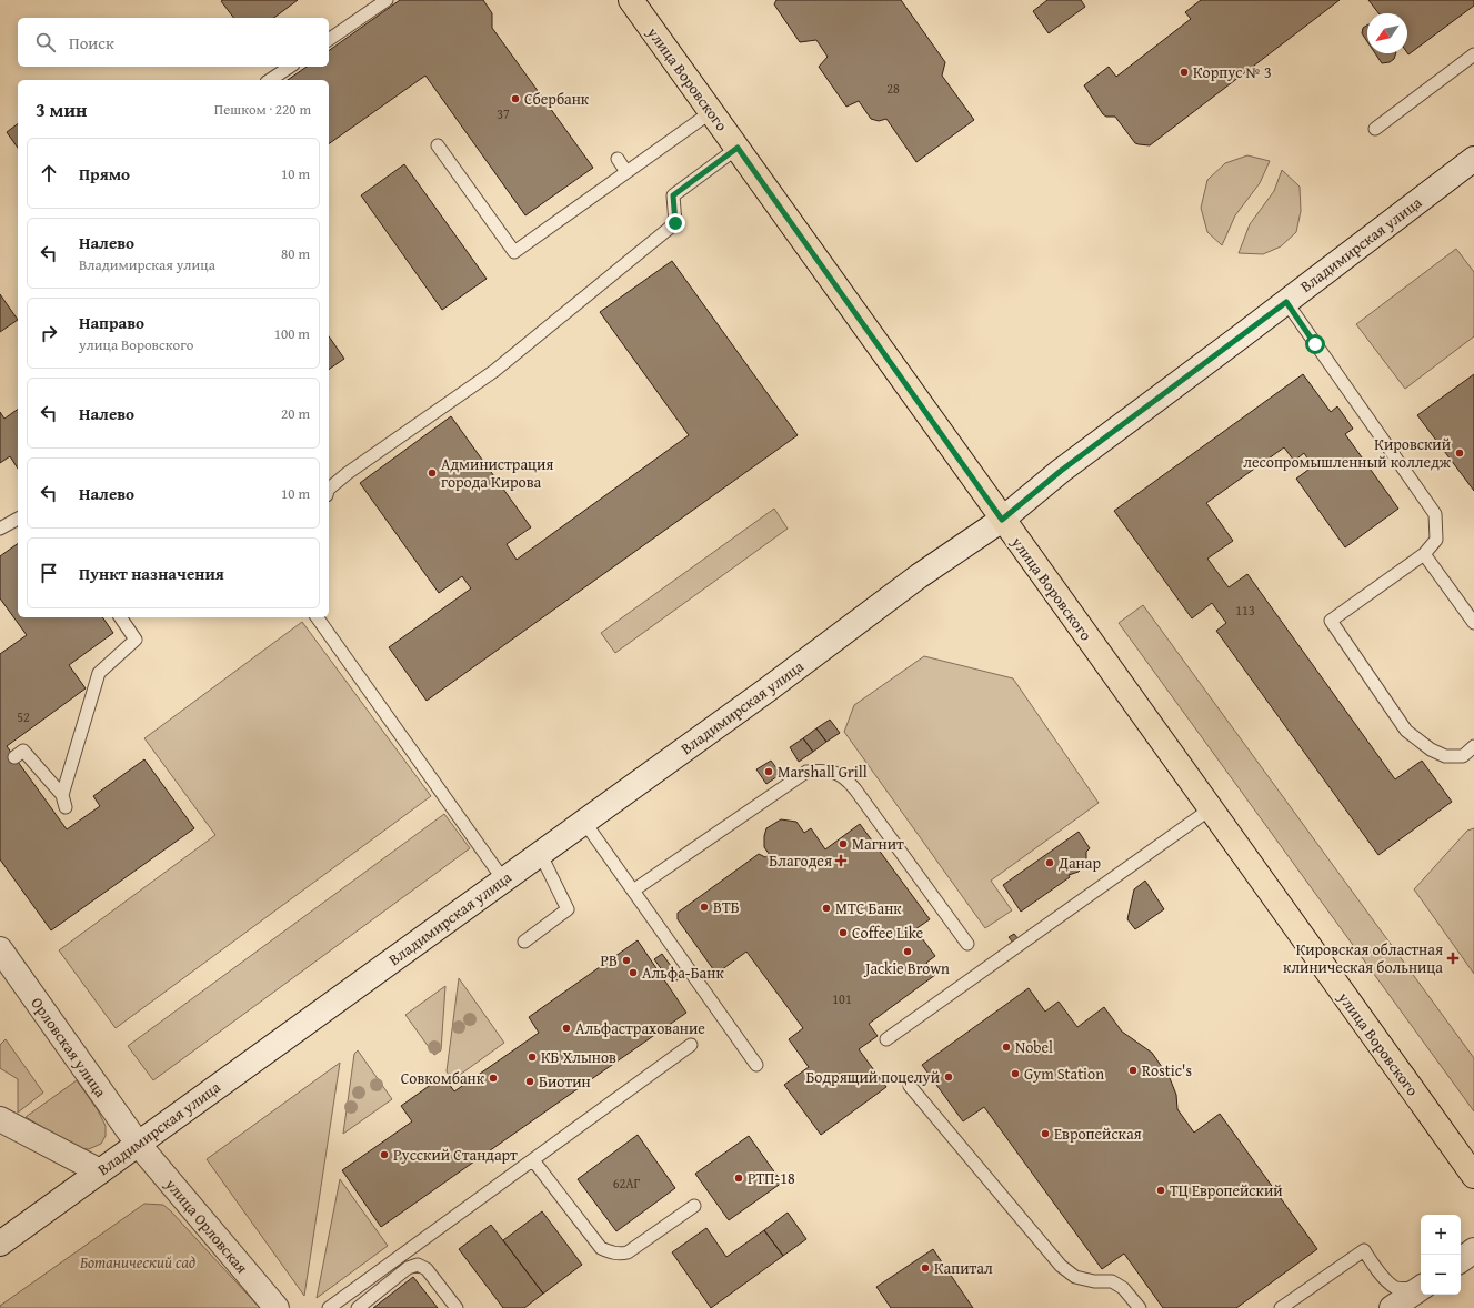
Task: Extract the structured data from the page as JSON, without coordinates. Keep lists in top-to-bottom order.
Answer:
{
  "streets": {
    "main road": [
      "улица Воровского",
      "Владимирская улица",
      "Орловская улица",
      "улица Орловская"
    ]
  },
  "crossings": [
    ["улица Воровского", "Владимирская улица"],
    ["Владимирская улица", "Орловская улица"],
    ["Владимирская улица", "улица Орловская"],
    ["Орловская улица", "улица Орловская"]
  ],
  "parks": ["Ботанический сад"],
  "places": {
    "other": [
      "Корпус № 3",
      "Сбербанк",
      "Кировский лесопромышленный колледж",
      "Администрация города Кирова",
      "Marshall Grill",
      "Магнит",
      "Данар",
      "ВТБ",
      "МТС Банк",
      "Coffee Like",
      "Jackie Brown",
      "РВ",
      "Альфа-Банк",
      "Альфастрахование",
      "Nobel",
      "КБ Хлынов",
      "Rostiс's",
      "Gym Station",
      "Бодрящий поцелуй",
      "Совкомбанк",
      "Биотин",
      "Европейская",
      "Русский Стандарт",
      "РТП-18",
      "ТЦ Европейский",
      "Капитал"
    ],
    "health": ["Благодея", "Кировская областная клиническая больница"]
  },
  "house_numbers": [
    "28",
    "37",
    "113",
    "52",
    "101",
    "62АГ"
  ],
  "north": "bottom left",
  "page": {
    "search": "Поиск",
    "heading": ["3 мин", "Пешком · 220 m"],
    "list": [
      ["Прямо", "10 m"],
      ["Налево", "Владимирская улица", "80 m"],
      ["Направо", "улица Воровского", "100 m"],
      ["Налево", "20 m"],
      ["Налево", "10 m"],
      "Пункт назначения"
    ],
    "map_buttons": ["+", "−"]
  }
}
